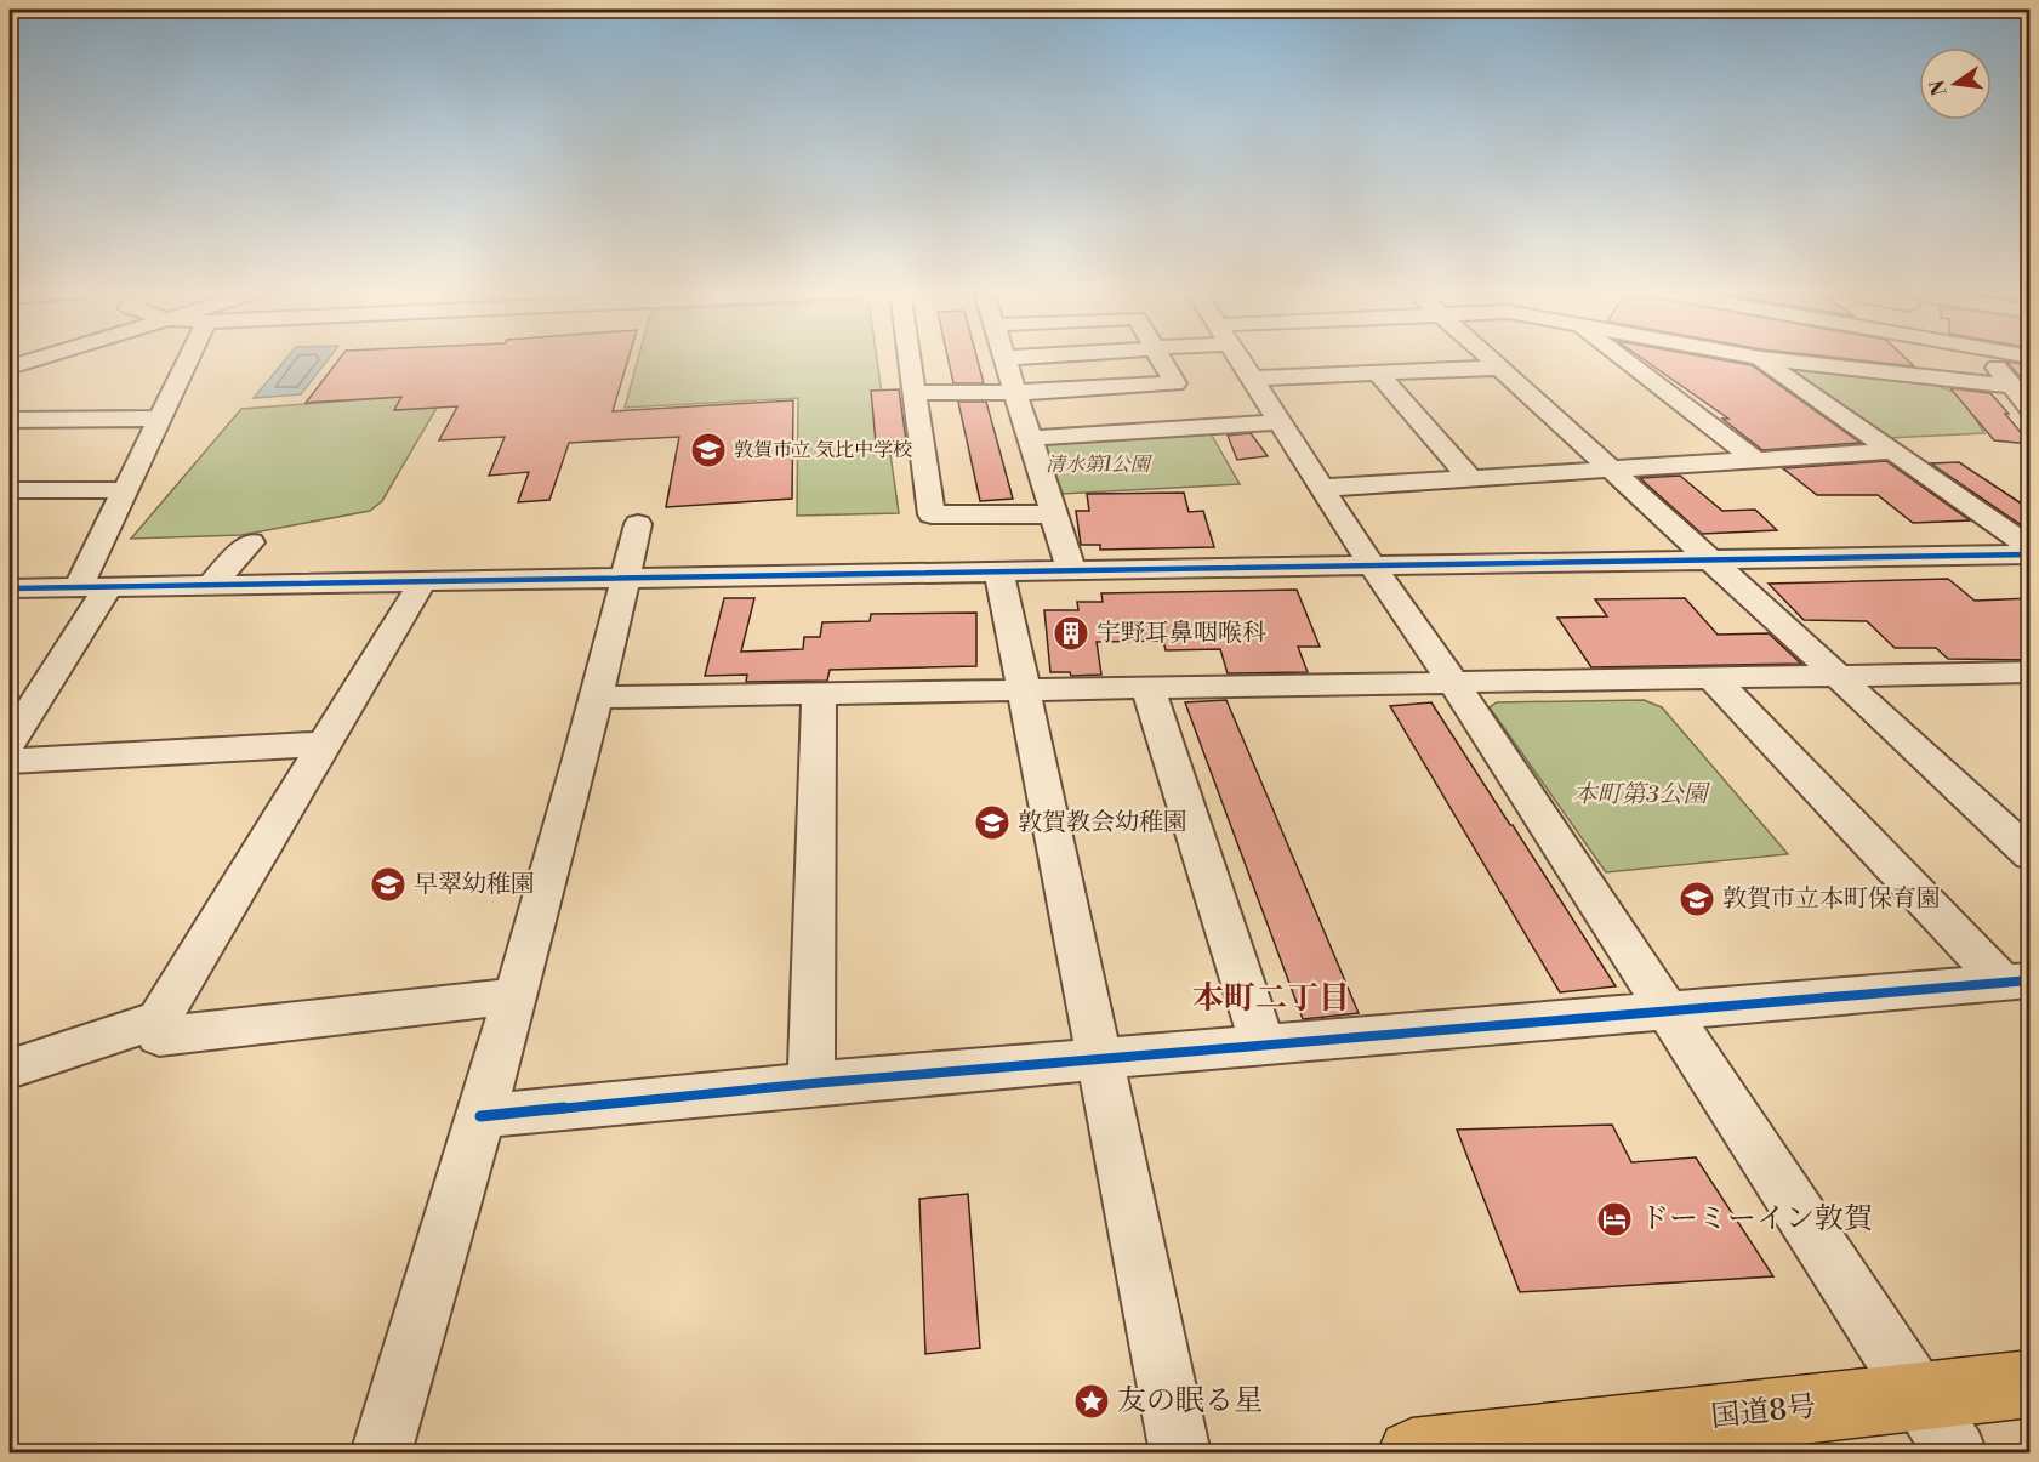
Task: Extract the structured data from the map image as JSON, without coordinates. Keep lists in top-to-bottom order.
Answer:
{
  "streets": {
    "highway": ["国道8号"]
  },
  "districts": ["本町二丁目"],
  "parks": ["清水第1公園", "本町第3公園"],
  "places": {
    "school or university": [
      "敦賀市立 気比中学校",
      "敦賀教会幼稚園",
      "早翠幼稚園",
      "敦賀市立本町保育園"
    ],
    "building": ["宇野耳鼻咽喉科"],
    "hotel": ["ドーミーイン敦賀"],
    "place": ["友の眠る星"]
  },
  "north": "left"
}
